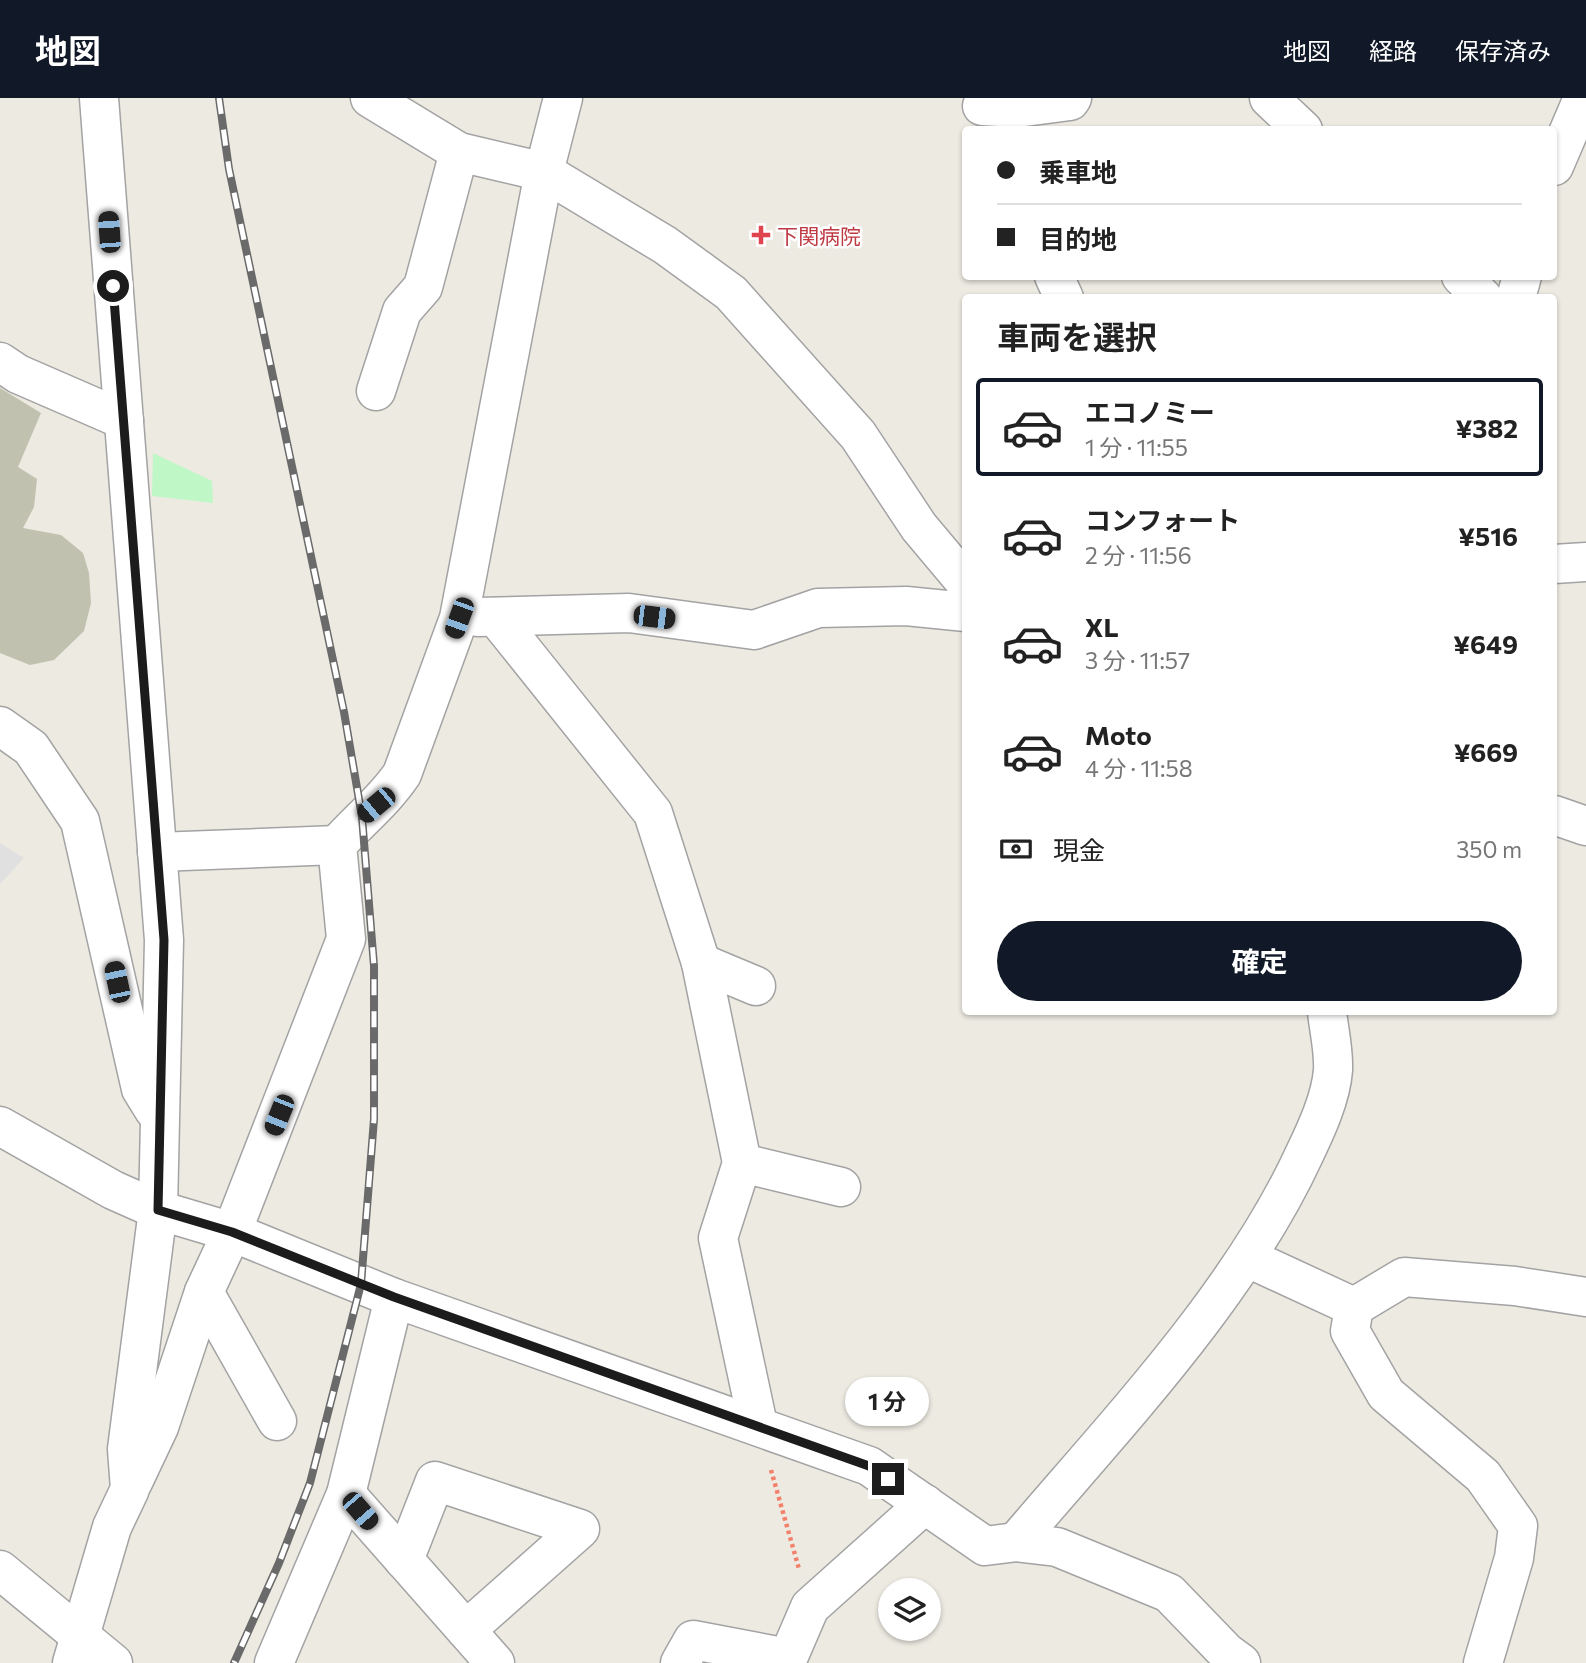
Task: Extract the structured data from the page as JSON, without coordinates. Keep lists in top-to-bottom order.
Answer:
{
  "places": {
    "health": ["下関病院"]
  },
  "page": {
    "header": "地図",
    "nav": ["地図", "経路", "保存済み"],
    "banner": ["乗車地", "目的地"],
    "heading": "車両を選択",
    "list": [
      {
        "name": "エコノミー",
        "note": "1 分 · 11:55",
        "value": "¥382"
      },
      {
        "name": "コンフォート",
        "note": "2 分 · 11:56",
        "value": "¥516"
      },
      {
        "name": "XL",
        "note": "3 分 · 11:57",
        "value": "¥649"
      },
      {
        "name": "Moto",
        "note": "4 分 · 11:58",
        "value": "¥669"
      }
    ],
    "pay": ["現金", "350 m"],
    "buttons": "確定",
    "bubble": "1 分"
  }
}
